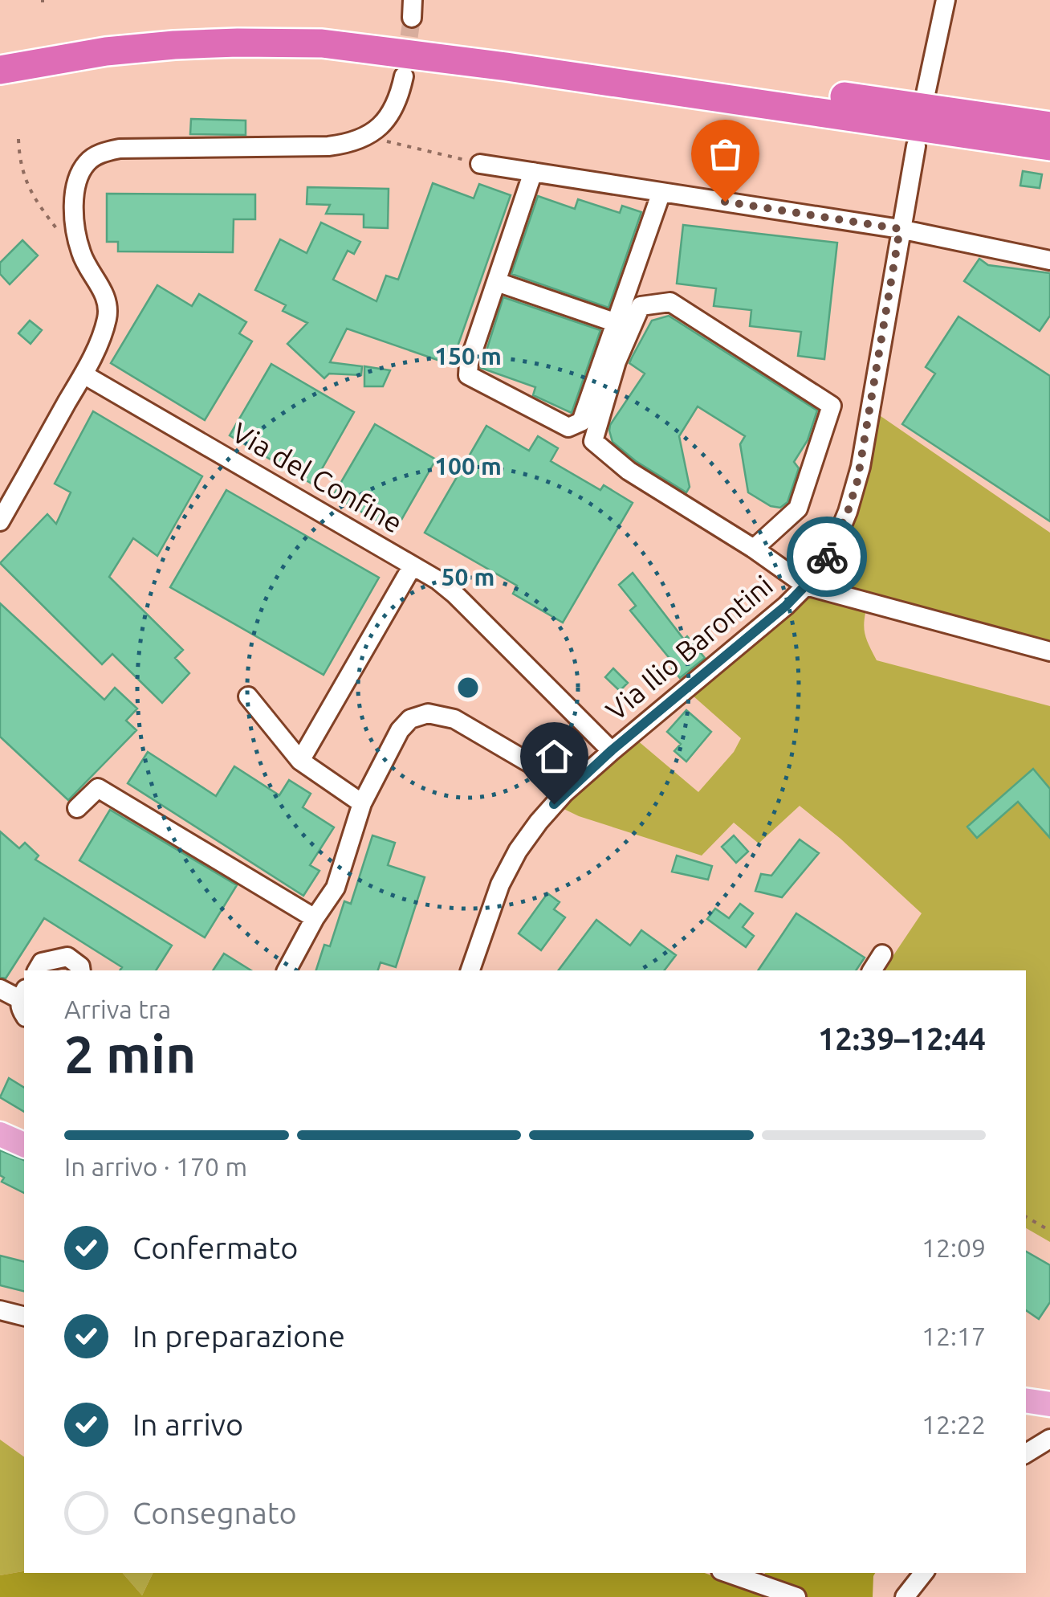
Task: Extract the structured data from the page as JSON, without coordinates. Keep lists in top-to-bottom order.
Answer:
{
  "streets": {
    "street": ["Via del Confine", "Via Ilio Barontini"]
  },
  "crossings": [
    ["Via del Confine", "Via Ilio Barontini"]
  ],
  "page": {
    "heading": ["2 min", "Arriva tra", "12:39–12:44"],
    "bar": "In arrivo · 170 m",
    "list": [
      ["Confermato", "12:09"],
      ["In preparazione", "12:17"],
      ["In arrivo", "12:22"],
      "Consegnato"
    ]
  },
  "rings": ["150 m", "100 m", "50 m"]
}
